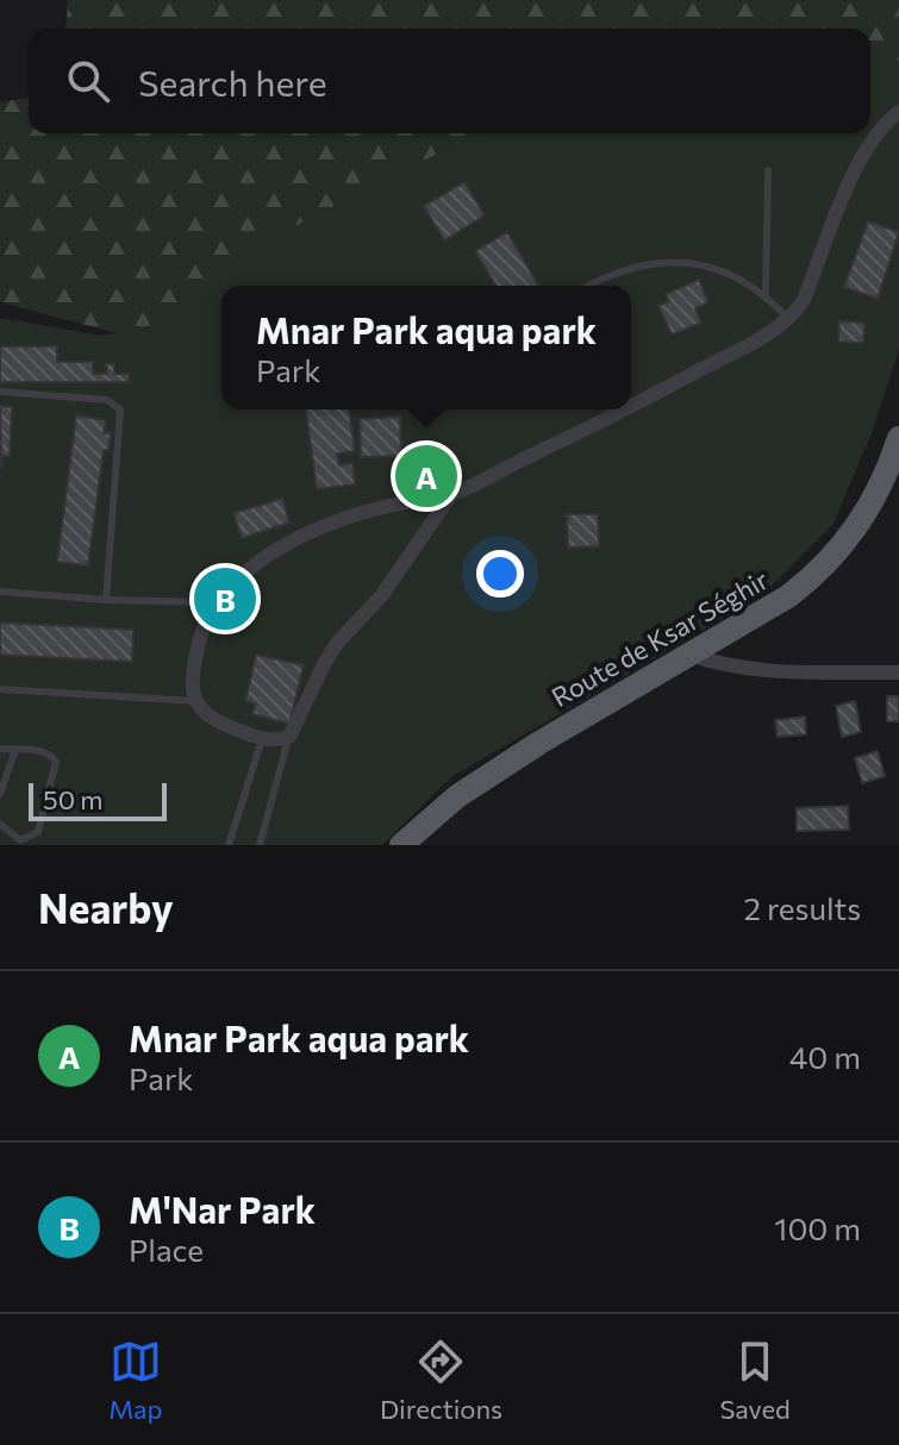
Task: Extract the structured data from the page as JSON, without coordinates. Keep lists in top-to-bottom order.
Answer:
{
  "streets": {
    "main road": ["Route de Ksar Séghir"]
  },
  "scale_bar": "50 m",
  "page": {
    "search": "Search here",
    "popup": ["Mnar Park aqua park", "Park"],
    "pins": ["A", "B"],
    "scale": "50 m",
    "heading": ["Nearby", "2 results"],
    "list": [
      {
        "mark": "A",
        "name": "Mnar Park aqua park",
        "note": "Park",
        "value": "40 m"
      },
      {
        "mark": "B",
        "name": "M'Nar Park",
        "note": "Place",
        "value": "100 m"
      }
    ],
    "nav": ["Map", "Directions", "Saved"]
  }
}
